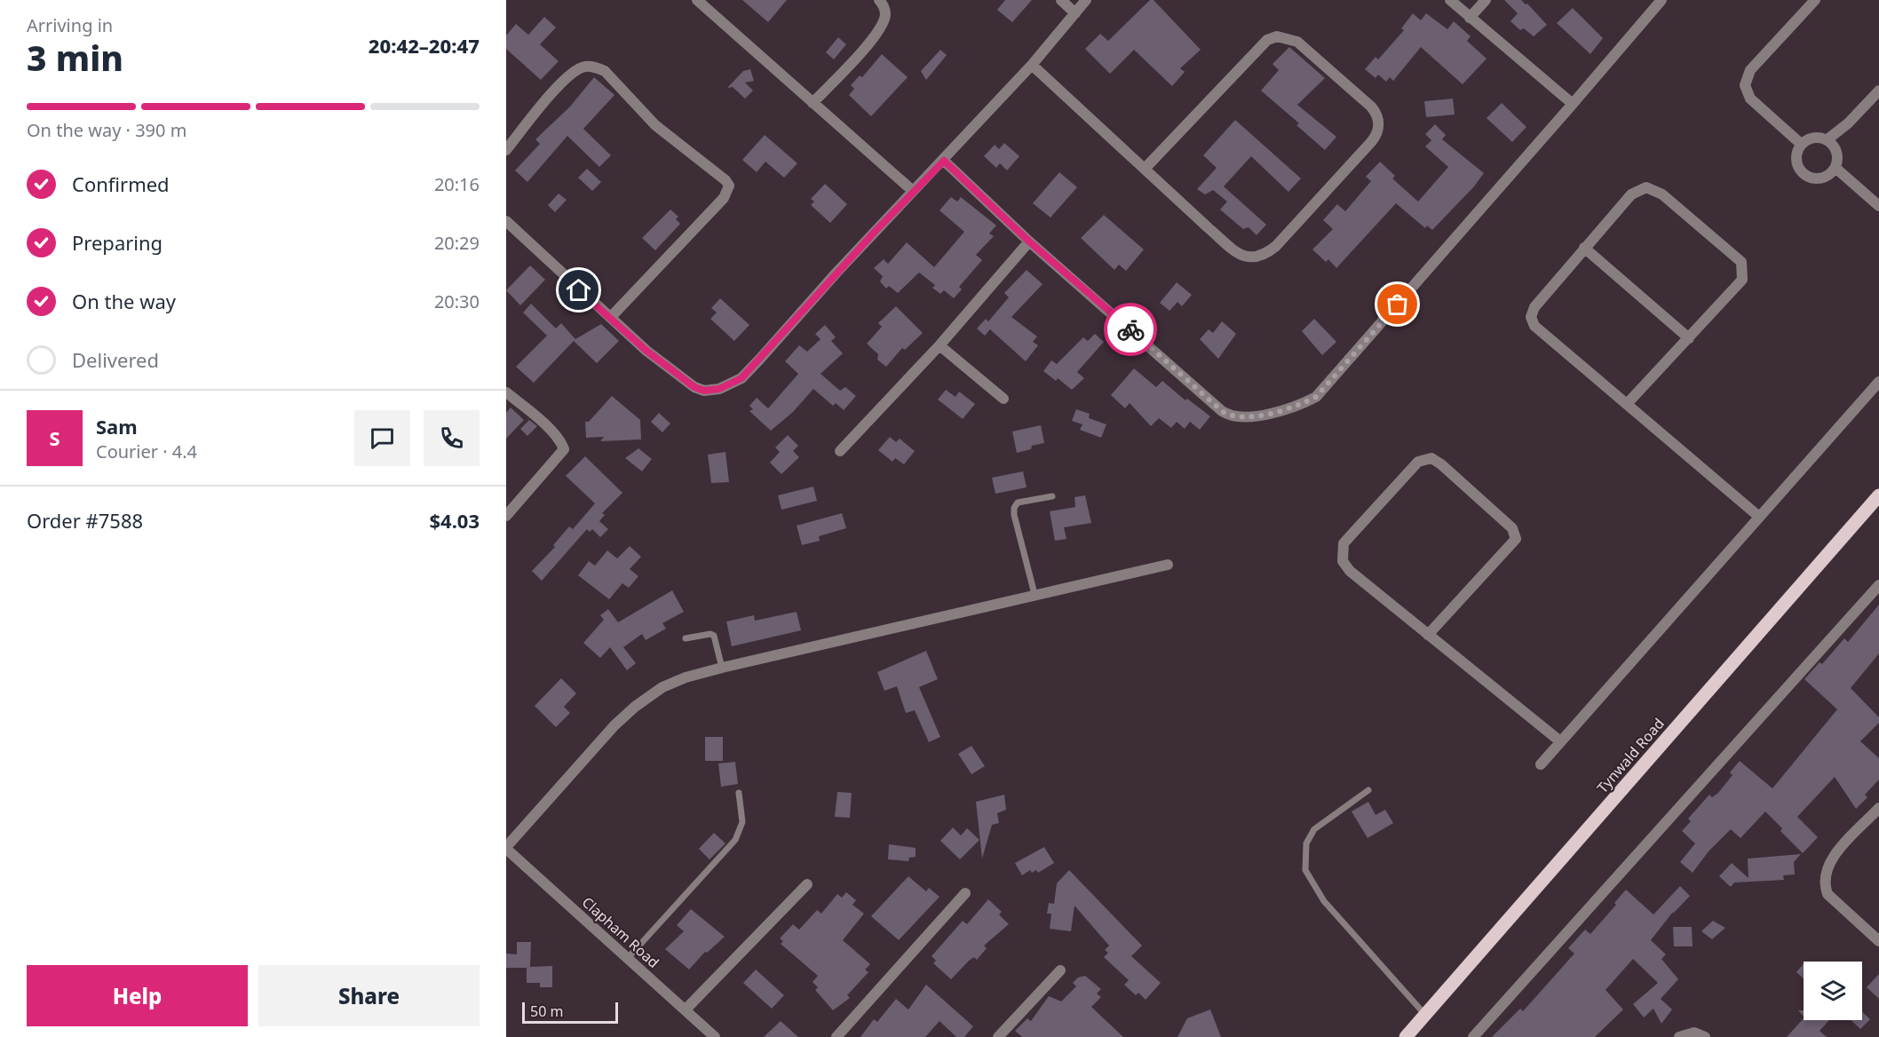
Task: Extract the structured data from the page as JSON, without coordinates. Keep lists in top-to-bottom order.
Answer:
{
  "streets": {
    "main road": ["Tynwald Road"],
    "street": ["Clapham Road"]
  },
  "scale_bar": "50 m",
  "page": {
    "heading": ["3 min", "Arriving in", "20:42–20:47"],
    "panel": [
      "Sam",
      "Courier · 4.4",
      "Order #7588",
      "$4.03"
    ],
    "bar": "On the way · 390 m",
    "list": [
      ["Confirmed", "20:16"],
      ["Preparing", "20:29"],
      ["On the way", "20:30"],
      "Delivered"
    ],
    "round": "S",
    "buttons": ["Help", "Share"],
    "scale": "50 m"
  }
}
